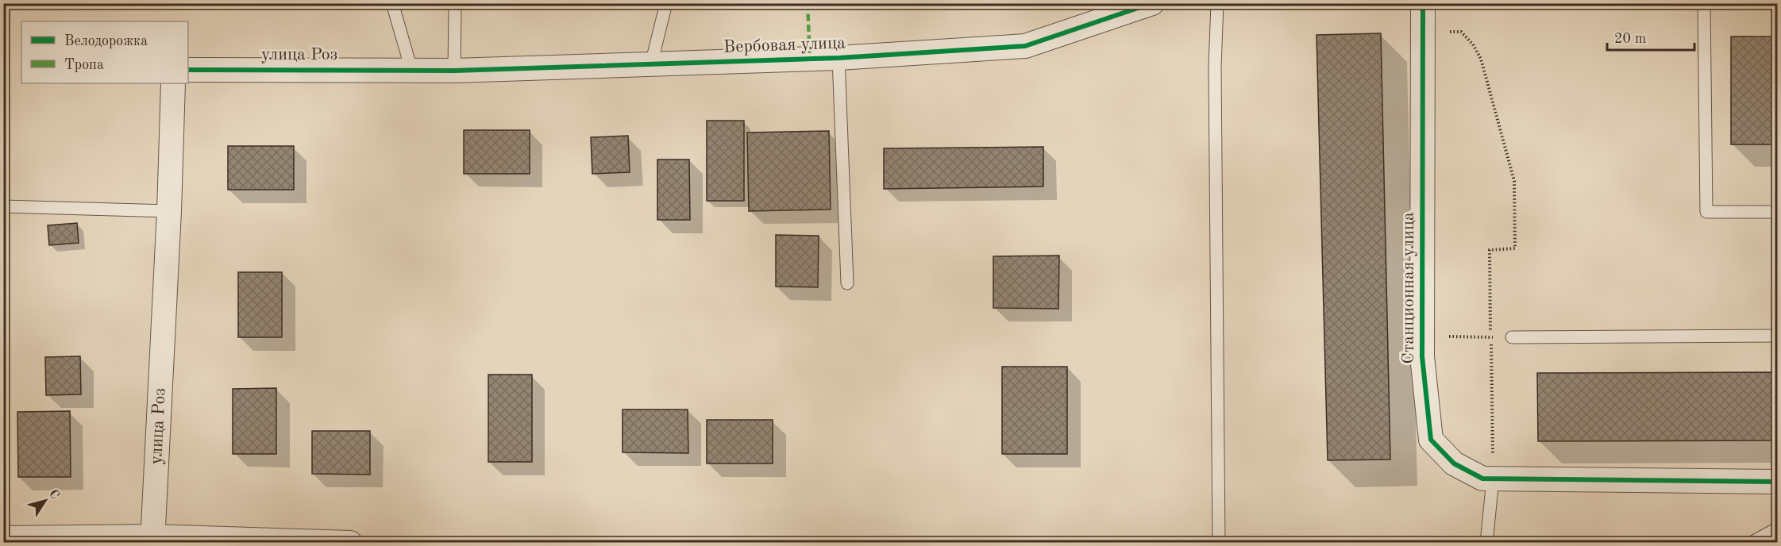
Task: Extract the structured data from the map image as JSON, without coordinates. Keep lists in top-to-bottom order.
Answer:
{
  "streets": {
    "street": ["Вербовая улица", "улица Роз", "Станционная улица"]
  },
  "crossings": [
    ["Вербовая улица", "улица Роз"]
  ],
  "legend": ["Велодорожка", "Тропа"],
  "scale_bar": "20 m",
  "north": "top right"
}
